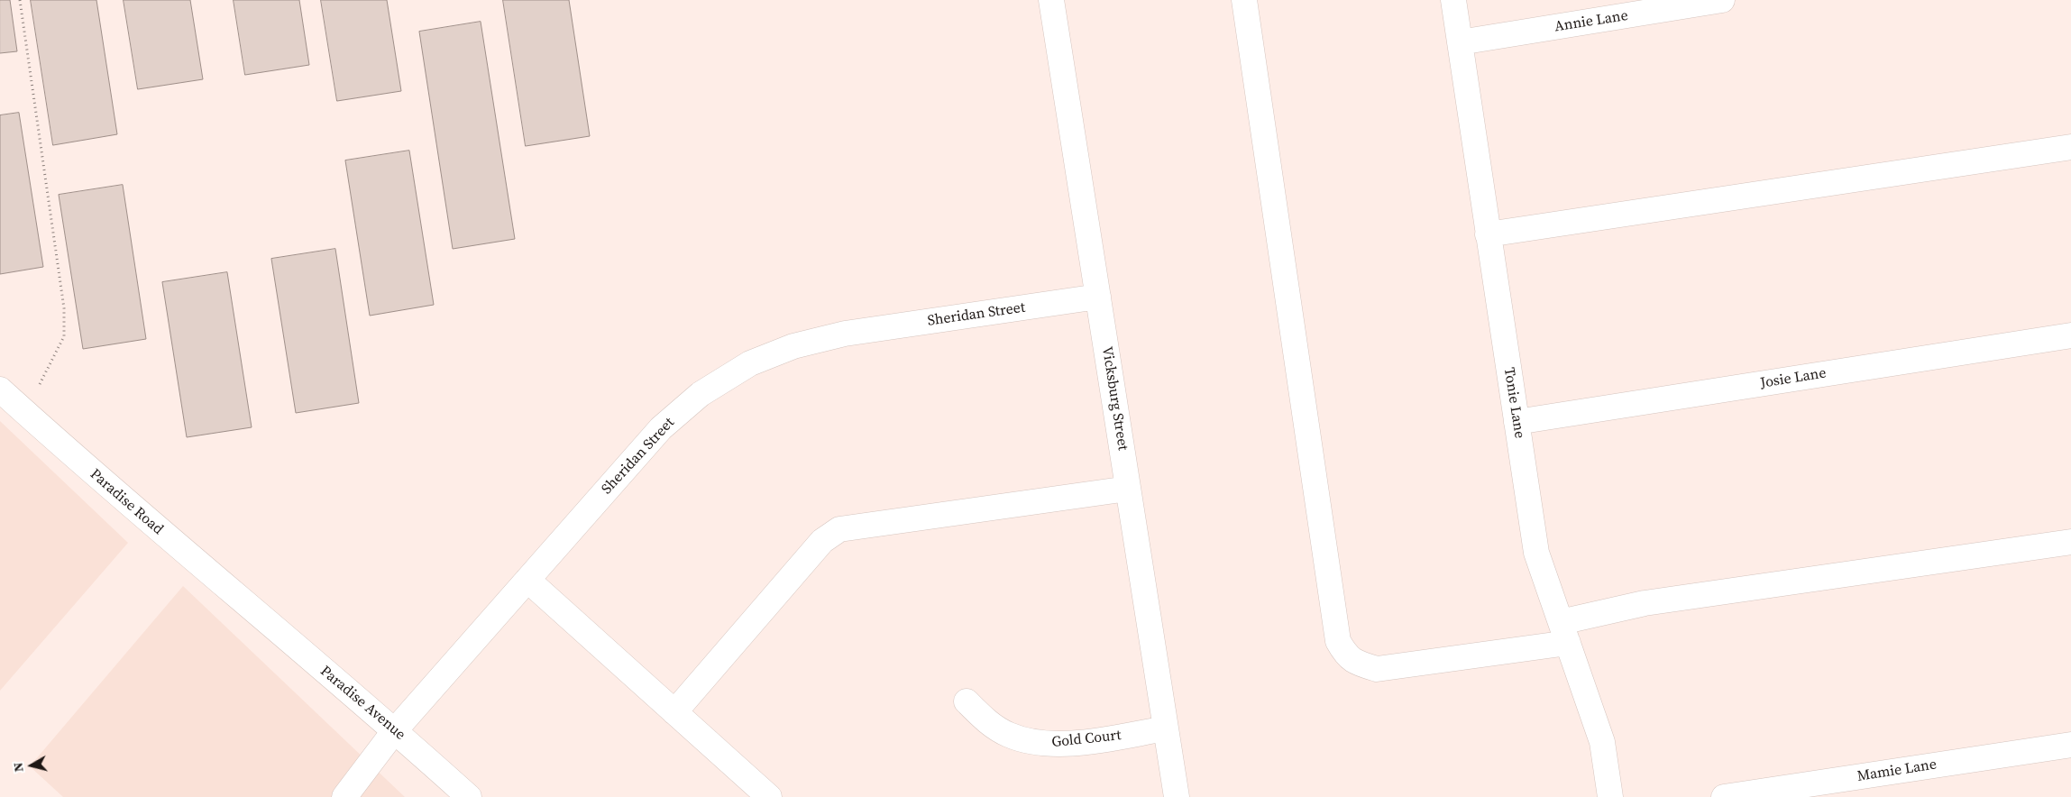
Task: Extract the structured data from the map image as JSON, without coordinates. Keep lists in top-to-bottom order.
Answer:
{
  "streets": {
    "street": [
      "Annie Lane",
      "Sheridan Street",
      "Josie Lane",
      "Vicksburg Street",
      "Tonie Lane",
      "Paradise Road",
      "Paradise Avenue",
      "Gold Court",
      "Mamie Lane"
    ]
  },
  "crossings": [
    ["Annie Lane", "Tonie Lane"],
    ["Sheridan Street", "Vicksburg Street"],
    ["Sheridan Street", "Paradise Avenue"],
    ["Josie Lane", "Tonie Lane"],
    ["Vicksburg Street", "Gold Court"],
    ["Paradise Road", "Paradise Avenue"]
  ],
  "north": "left"
}
